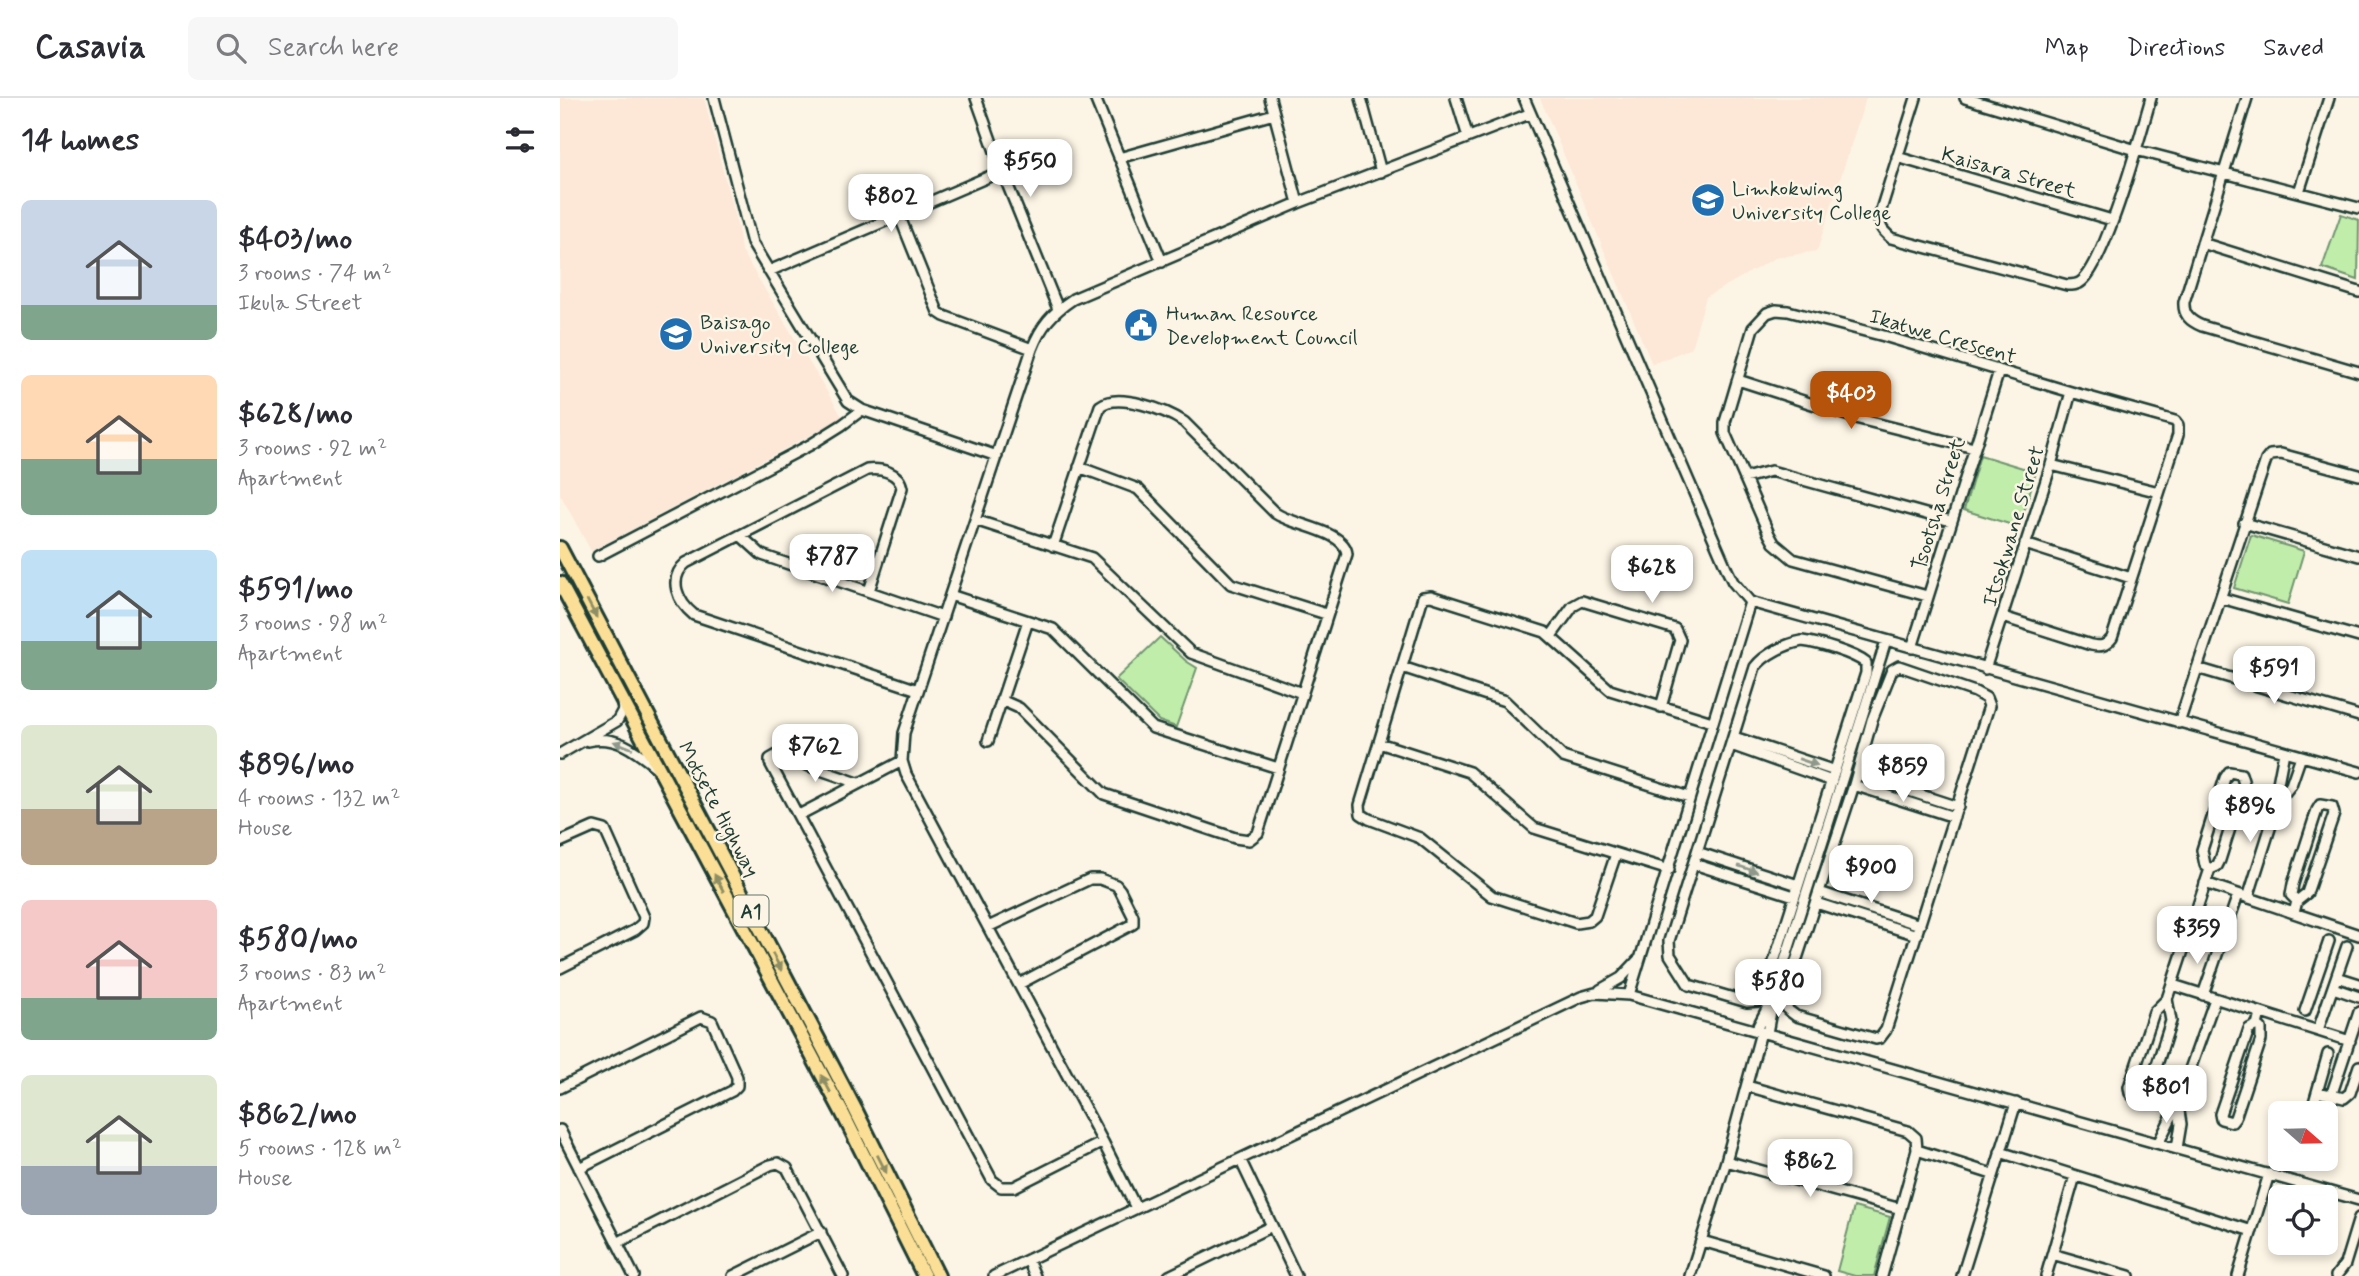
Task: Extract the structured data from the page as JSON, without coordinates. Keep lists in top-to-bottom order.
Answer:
{
  "streets": {
    "highway": ["Motsete Highway", "A1"],
    "street": [
      "Kaisara Street",
      "Ikatwe Crescent",
      "Tsootsha Street",
      "Itsokwane Street"
    ]
  },
  "crossings": [
    ["Ikatwe Crescent", "Tsootsha Street"],
    ["Ikatwe Crescent", "Itsokwane Street"]
  ],
  "places": {
    "school or university": ["Limkokwing University College", "Baisago University College"],
    "public building": ["Human Resource Development Council"]
  },
  "north": "right",
  "page": {
    "header": "Casavia",
    "search": "Search here",
    "nav": ["Map", "Directions", "Saved"],
    "heading": "14 homes",
    "price": [
      "$550",
      "$802",
      "$403",
      "$787",
      "$628",
      "$591",
      "$762",
      "$859",
      "$896",
      "$900",
      "$359",
      "$580",
      "$801",
      "$862"
    ],
    "list": [
      {
        "name": "$403/mo",
        "note": "3 rooms · 74 m² · Ikula Street"
      },
      {
        "name": "$628/mo",
        "note": "3 rooms · 92 m² · Apartment"
      },
      {
        "name": "$591/mo",
        "note": "3 rooms · 98 m² · Apartment"
      },
      {
        "name": "$896/mo",
        "note": "4 rooms · 132 m² · House"
      },
      {
        "name": "$580/mo",
        "note": "3 rooms · 83 m² · Apartment"
      },
      {
        "name": "$862/mo",
        "note": "5 rooms · 128 m² · House"
      }
    ]
  }
}
